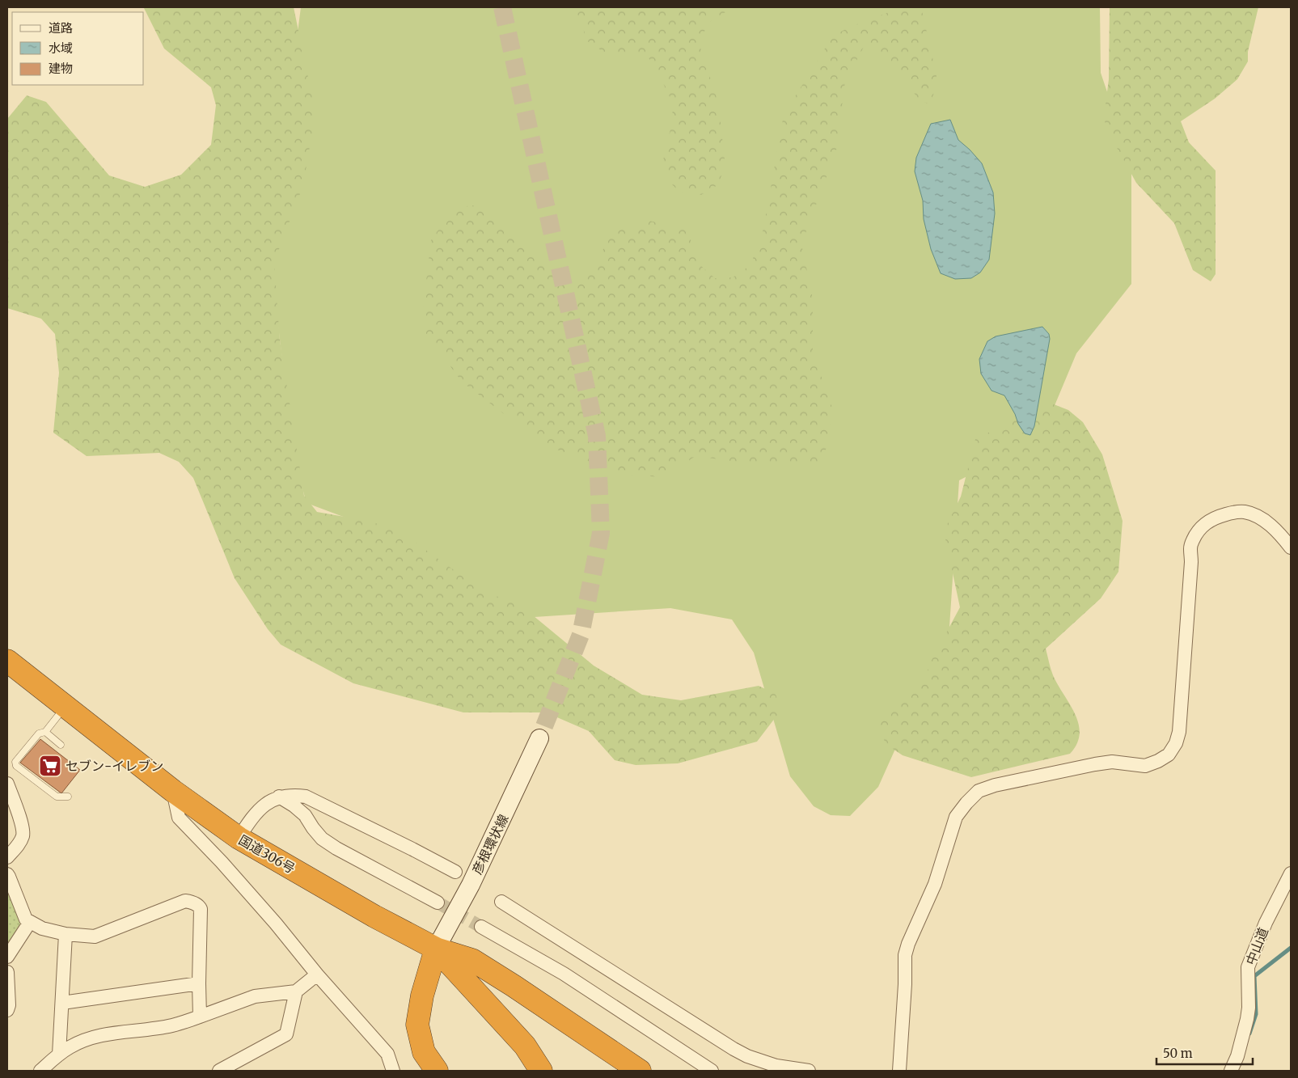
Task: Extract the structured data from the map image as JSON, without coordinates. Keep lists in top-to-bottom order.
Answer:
{
  "streets": {
    "highway": ["国道306号"],
    "main road": ["彦根環状線"],
    "street": ["中山道"]
  },
  "crossings": [
    ["彦根環状線", "国道306号"]
  ],
  "places": {
    "supermarket": ["セブン-イレブン"]
  },
  "legend": ["道路", "水域", "建物"],
  "scale_bar": "50 m"
}
